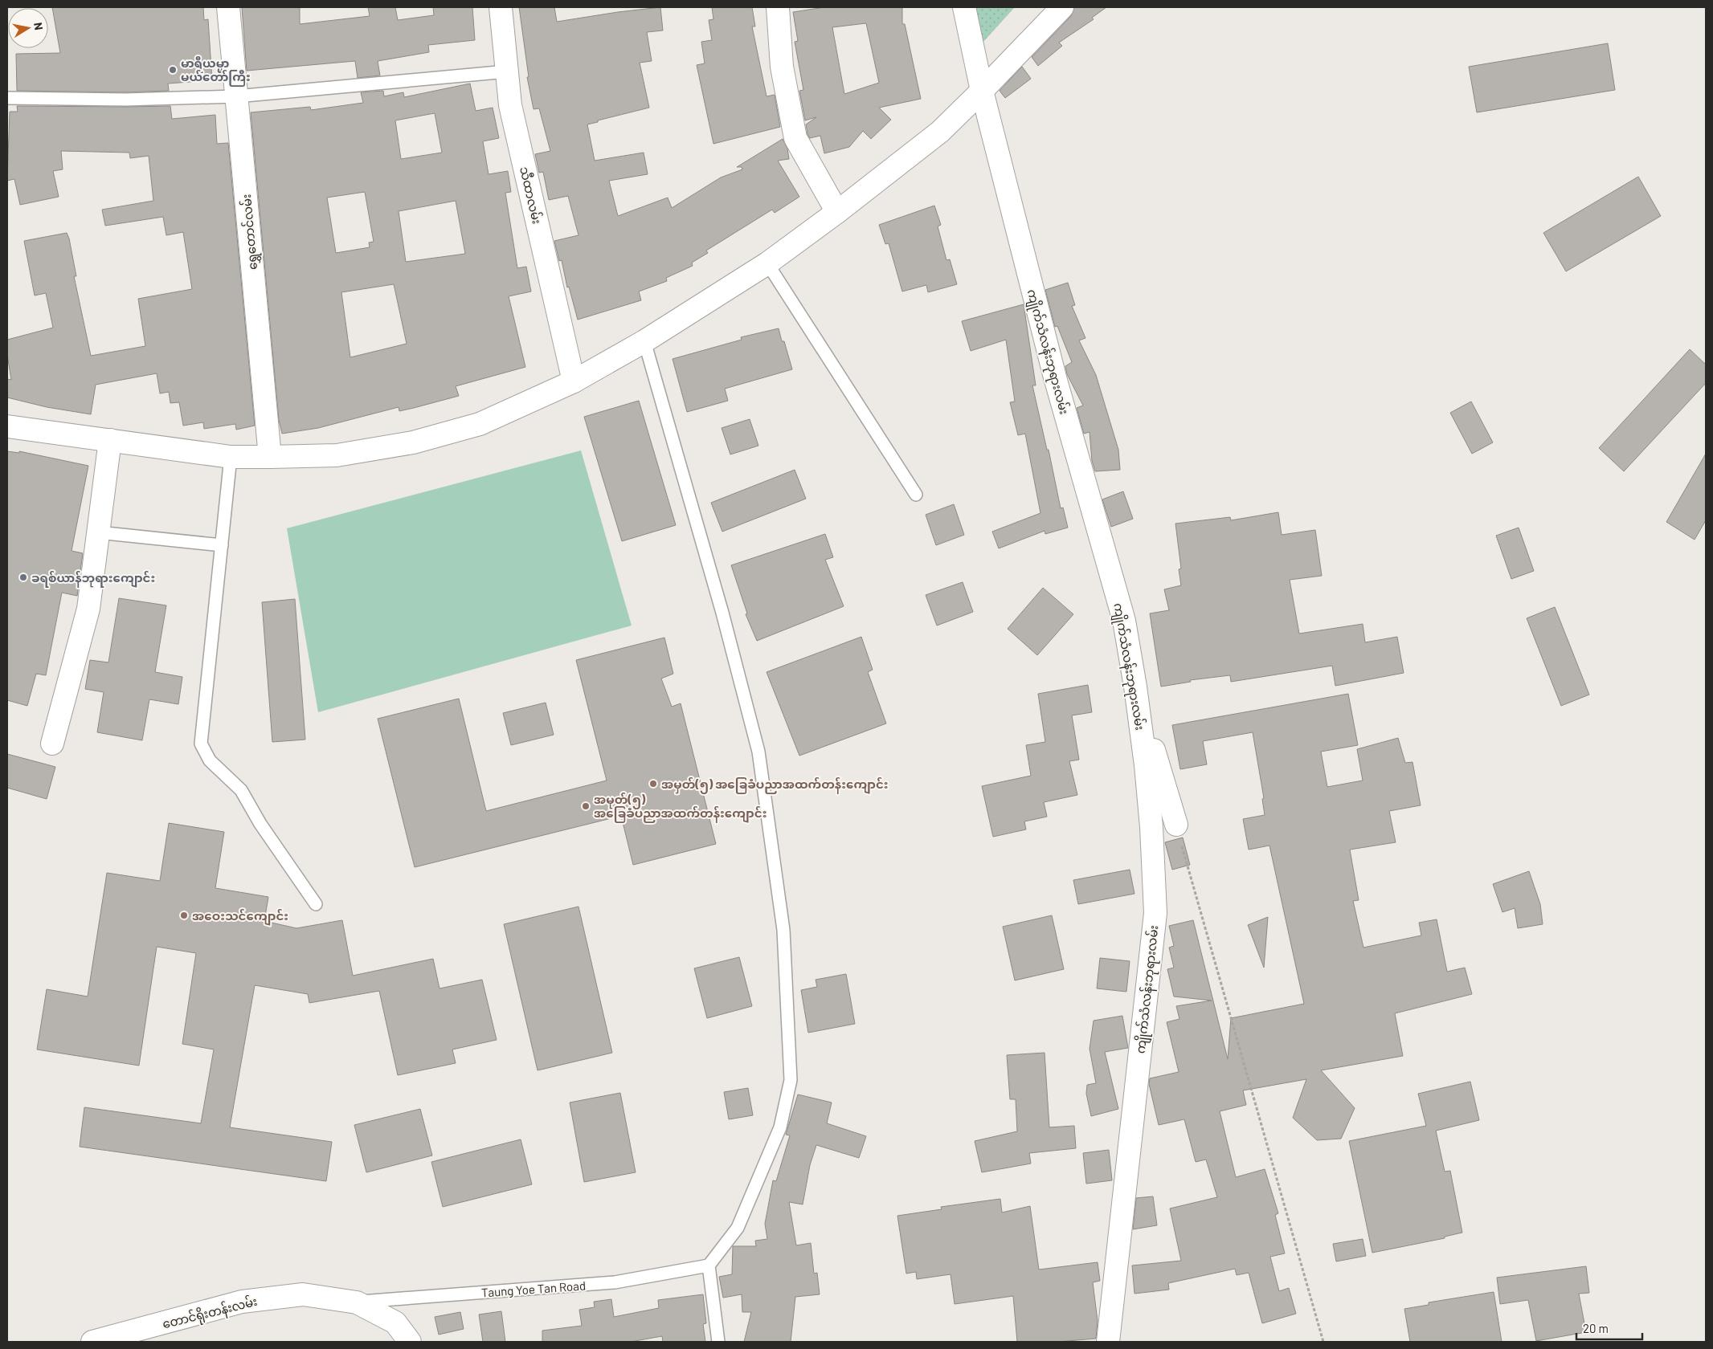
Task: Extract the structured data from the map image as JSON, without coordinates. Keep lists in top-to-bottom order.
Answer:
{
  "streets": {
    "street": [
      "သီထာလမ်း",
      "ရွှေတောင်လမ်း",
      "ကျိုက်သံလန်းဘုရားလမ်း",
      "တောင်ရိုးတန်းလမ်း"
    ],
    "lane": ["Taung Yoe Tan Road"]
  },
  "crossings": [
    ["Taung Yoe Tan Road", "တောင်ရိုးတန်းလမ်း"]
  ],
  "places": [
    "မာရီယမ္မာ မယ်တော်ကြီး",
    "ခရစ်ယာန်ဘုရားကျောင်း",
    "အမှတ်(၅) အခြေခံပညာအထက်တန်းကျောင်း",
    "အမုတ်(၅) အခြေခံပညာအထက်တန်းကျောင်း",
    "အဝေးသင်ကျောင်း"
  ],
  "scale_bar": "20 m",
  "north": "right"
}
